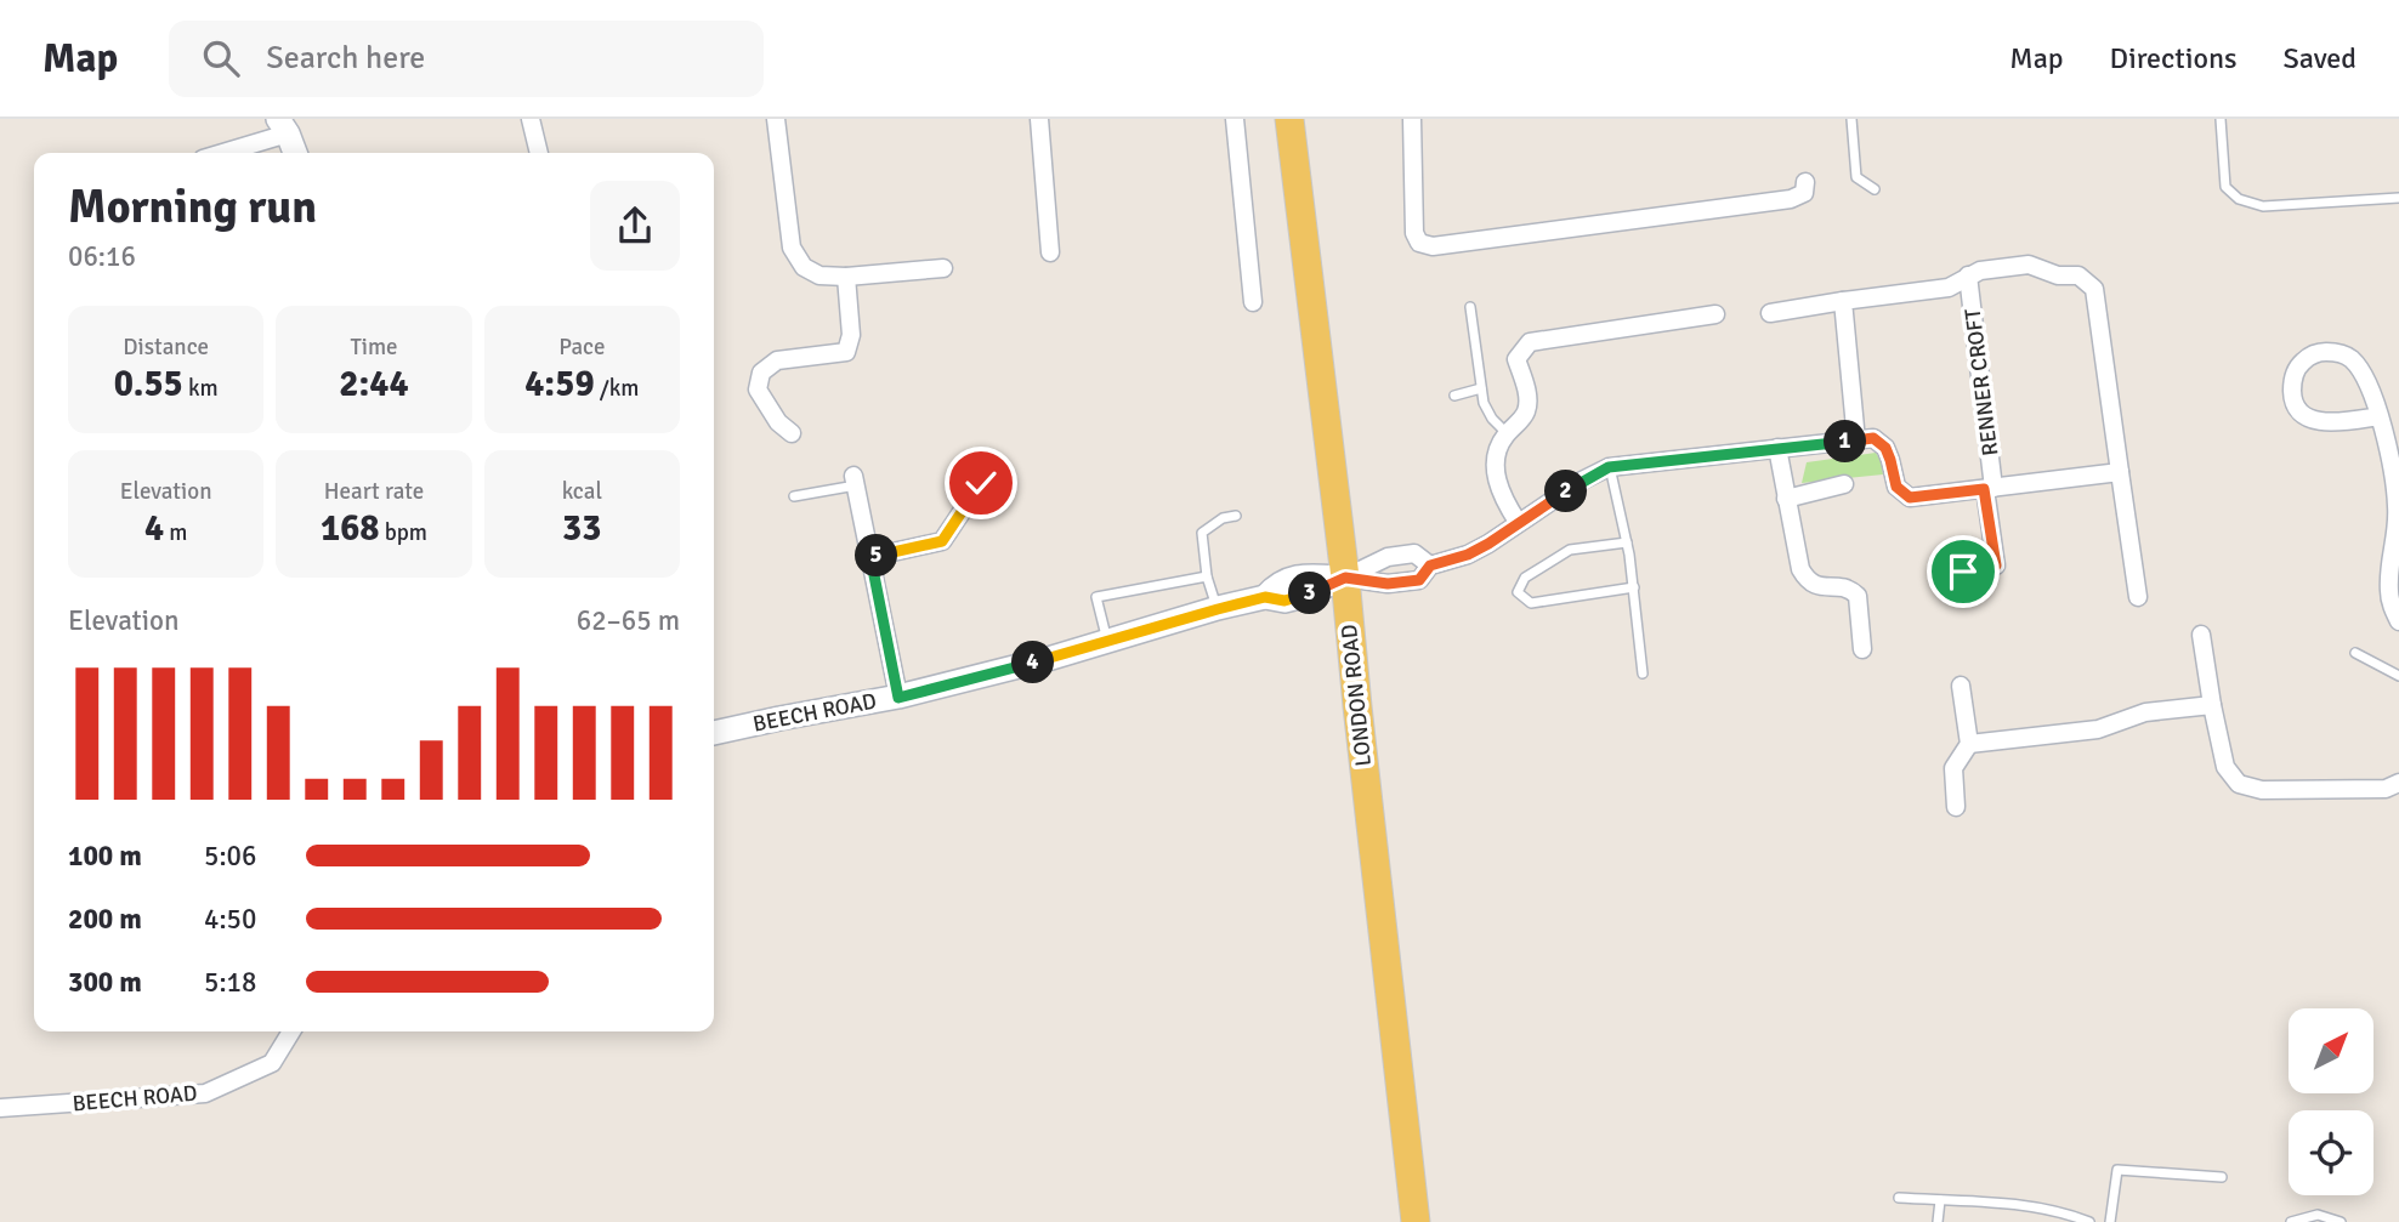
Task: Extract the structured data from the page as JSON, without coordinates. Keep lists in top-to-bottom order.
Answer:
{
  "streets": {
    "main road": ["LONDON ROAD"],
    "street": ["RENNER CROFT", "BEECH ROAD"]
  },
  "crossings": [
    ["LONDON ROAD", "BEECH ROAD"]
  ],
  "north": "top right",
  "page": {
    "header": "Map",
    "search": "Search here",
    "nav": ["Map", "Directions", "Saved"],
    "heading": ["Morning run", "06:16"],
    "stats": [
      ["Distance", "0.55 km"],
      ["Time", "2:44"],
      ["Pace", "4:59 /km"],
      ["Elevation", "4 m"],
      ["Heart rate", "168 bpm"],
      ["kcal", "33"]
    ],
    "pins": [
      "1",
      "2",
      "5",
      "3",
      "4"
    ],
    "chart": ["Elevation", "62–65 m"],
    "list": [
      {
        "name": "100 m",
        "note": "5:06"
      },
      {
        "name": "200 m",
        "note": "4:50"
      },
      {
        "name": "300 m",
        "note": "5:18"
      }
    ]
  }
}
